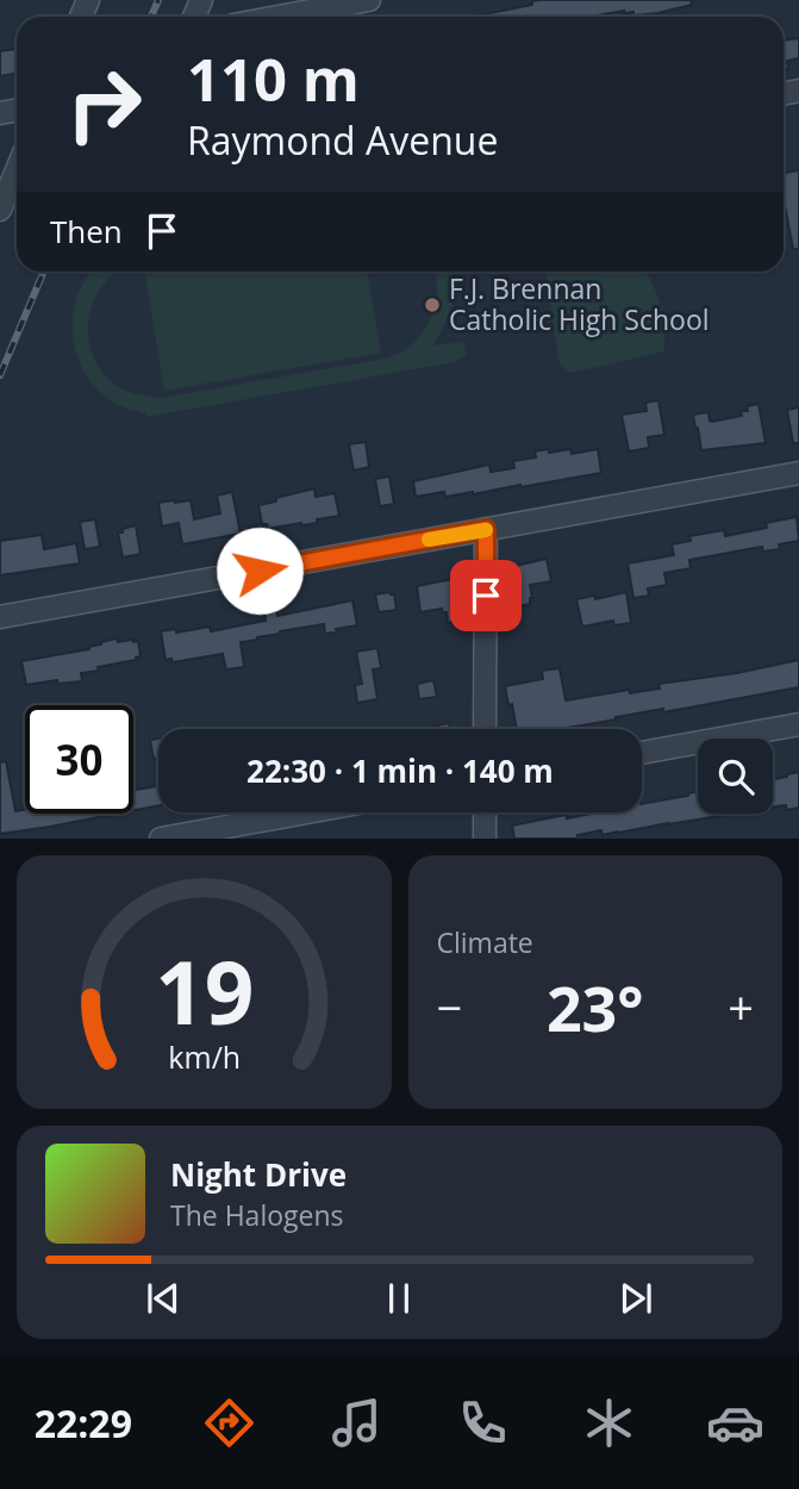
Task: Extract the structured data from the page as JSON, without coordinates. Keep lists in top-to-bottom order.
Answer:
{
  "places": ["F.J. Brennan Catholic High School"],
  "page": {
    "turn": ["110 m", "Raymond Avenue"],
    "then": "Then",
    "limit": "30",
    "trip": "22:30 · 1 min · 140 m",
    "tile": "Climate",
    "heat": ["−", "23°", "+"],
    "song": ["Night Drive", "The Halogens"],
    "tabs": "22:29",
    "gauge": ["19", "km/h"]
  }
}
